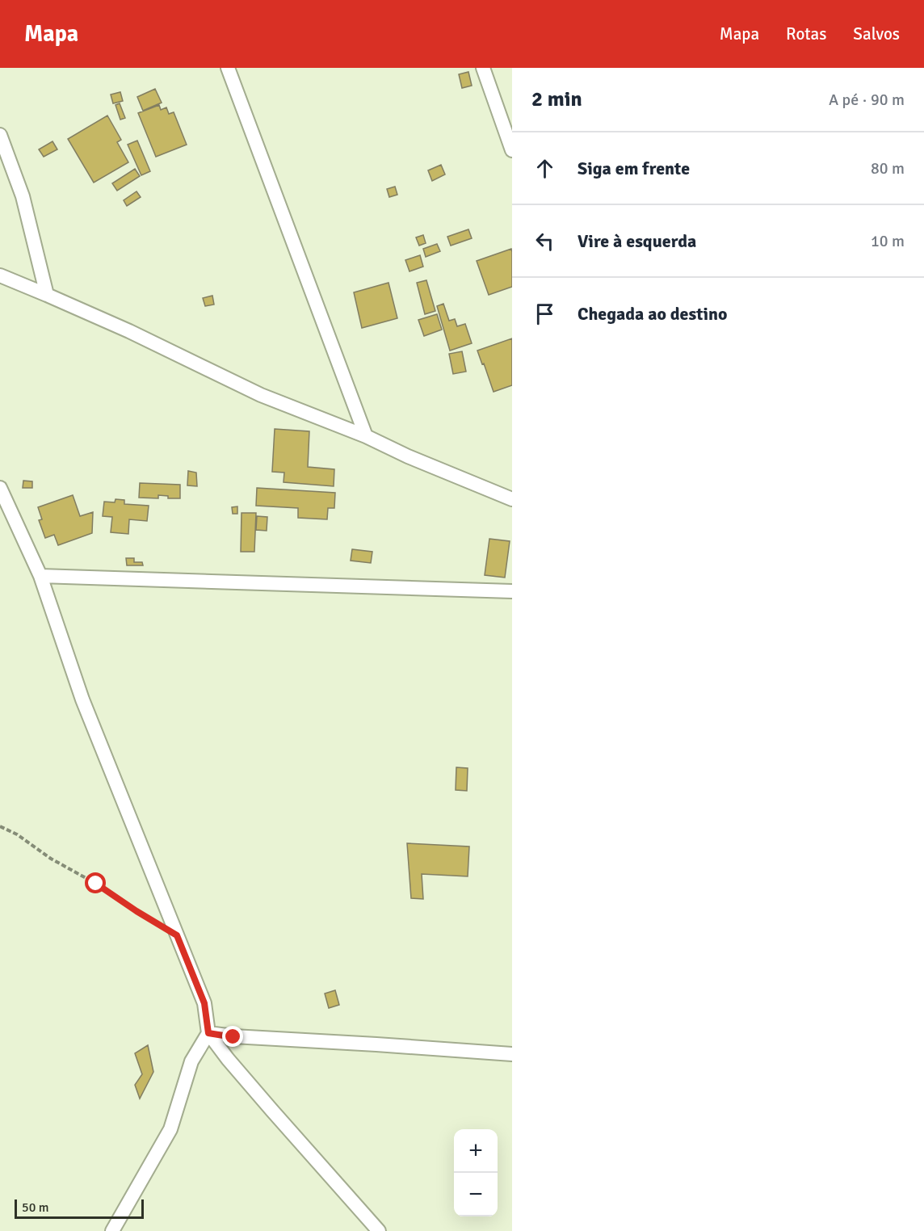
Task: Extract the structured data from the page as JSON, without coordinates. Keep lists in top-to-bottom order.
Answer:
{
  "scale_bar": "50 m",
  "page": {
    "header": "Mapa",
    "nav": ["Mapa", "Rotas", "Salvos"],
    "heading": ["2 min", "A pé · 90 m"],
    "list": [
      ["Siga em frente", "80 m"],
      ["Vire à esquerda", "10 m"],
      "Chegada ao destino"
    ],
    "map_buttons": ["+", "−"],
    "scale": "50 m"
  }
}
